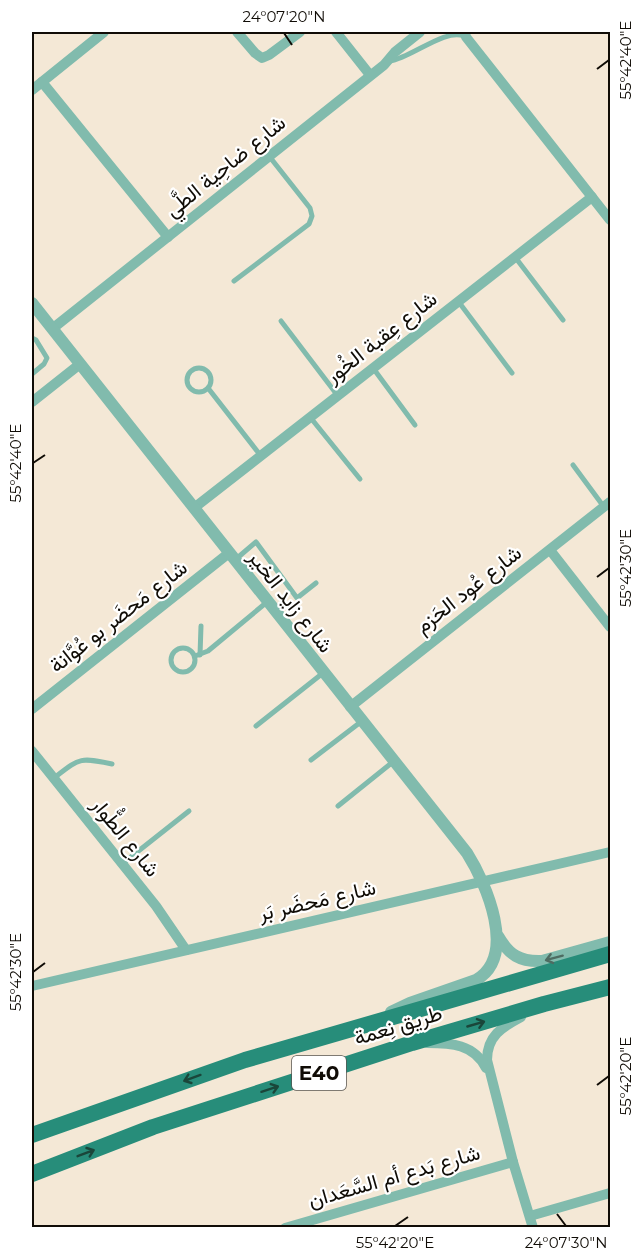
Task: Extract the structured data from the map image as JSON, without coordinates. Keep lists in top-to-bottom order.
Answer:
{
  "streets": {
    "main road": ["طريق نِعمة", "E40"],
    "street": [
      "شارع ضاحِية الطَّي",
      "شارع عِقبة الخُور",
      "شارع عُود الحَزم",
      "شارع زايد الخير",
      "شارع مَحضَر بو عُوَّانة",
      "شارع الطُّوار",
      "شارع مَحضَر بَر",
      "شارع بَدع أم السَّعَدان"
    ]
  },
  "crossings": [
    ["شارع ضاحِية الطَّي", "شارع زايد الخير"],
    ["شارع عِقبة الخُور", "شارع زايد الخير"],
    ["شارع عُود الحَزم", "شارع زايد الخير"],
    ["شارع زايد الخير", "شارع مَحضَر بو عُوَّانة"],
    ["شارع زايد الخير", "شارع مَحضَر بَر"],
    ["شارع الطُّوار", "شارع مَحضَر بَر"]
  ],
  "coordinates": [
    "24°07'20\"N",
    "55°42'40\"E",
    "55°42'30\"E",
    "55°42'20\"E",
    "24°07'30\"N"
  ]
}
